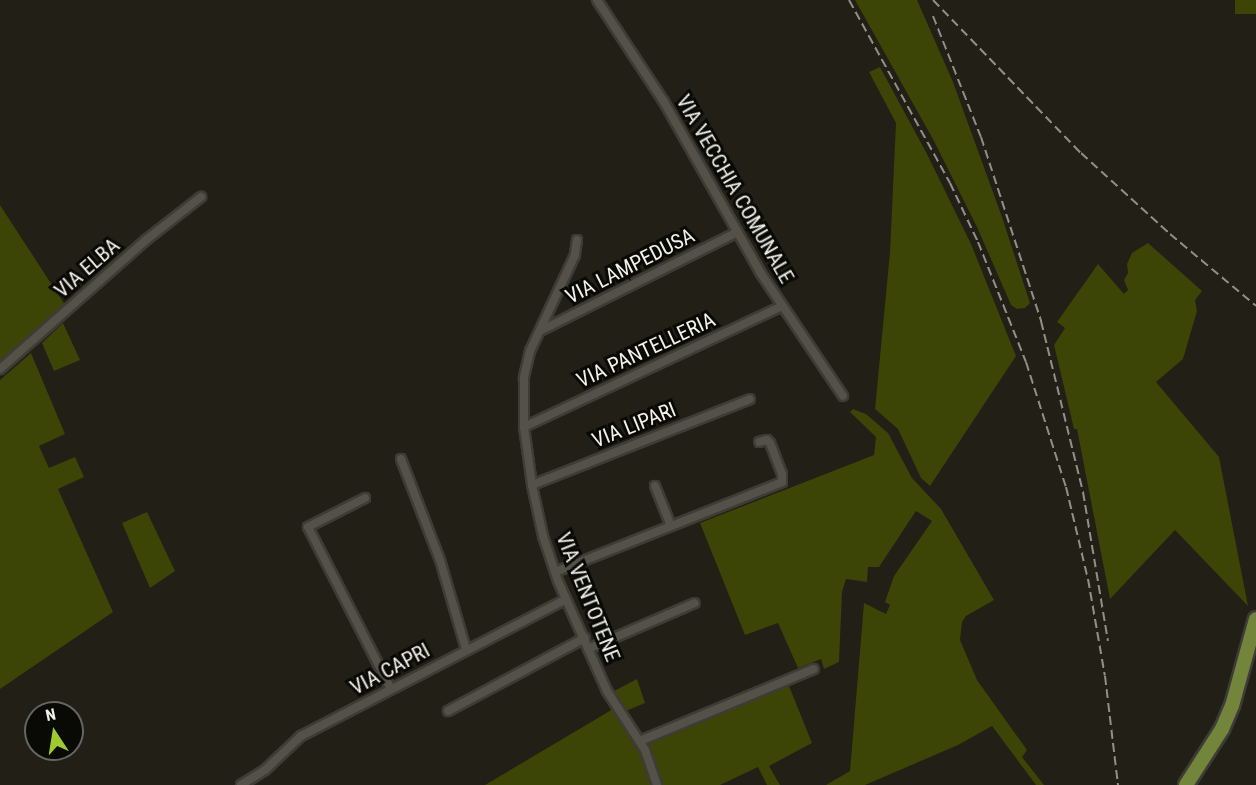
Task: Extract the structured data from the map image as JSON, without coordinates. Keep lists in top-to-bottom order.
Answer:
{
  "streets": {
    "street": [
      "VIA VECCHIA COMUNALE",
      "VIA LAMPEDUSA",
      "VIA ELBA",
      "VIA PANTELLERIA",
      "VIA LIPARI",
      "VIA VENTOTENE",
      "VIA CAPRI"
    ]
  },
  "crossings": [
    ["VIA VECCHIA COMUNALE", "VIA LAMPEDUSA"],
    ["VIA VECCHIA COMUNALE", "VIA PANTELLERIA"],
    ["VIA LAMPEDUSA", "VIA VENTOTENE"],
    ["VIA PANTELLERIA", "VIA VENTOTENE"],
    ["VIA LIPARI", "VIA VENTOTENE"],
    ["VIA VENTOTENE", "VIA CAPRI"]
  ],
  "north": "top"
}
